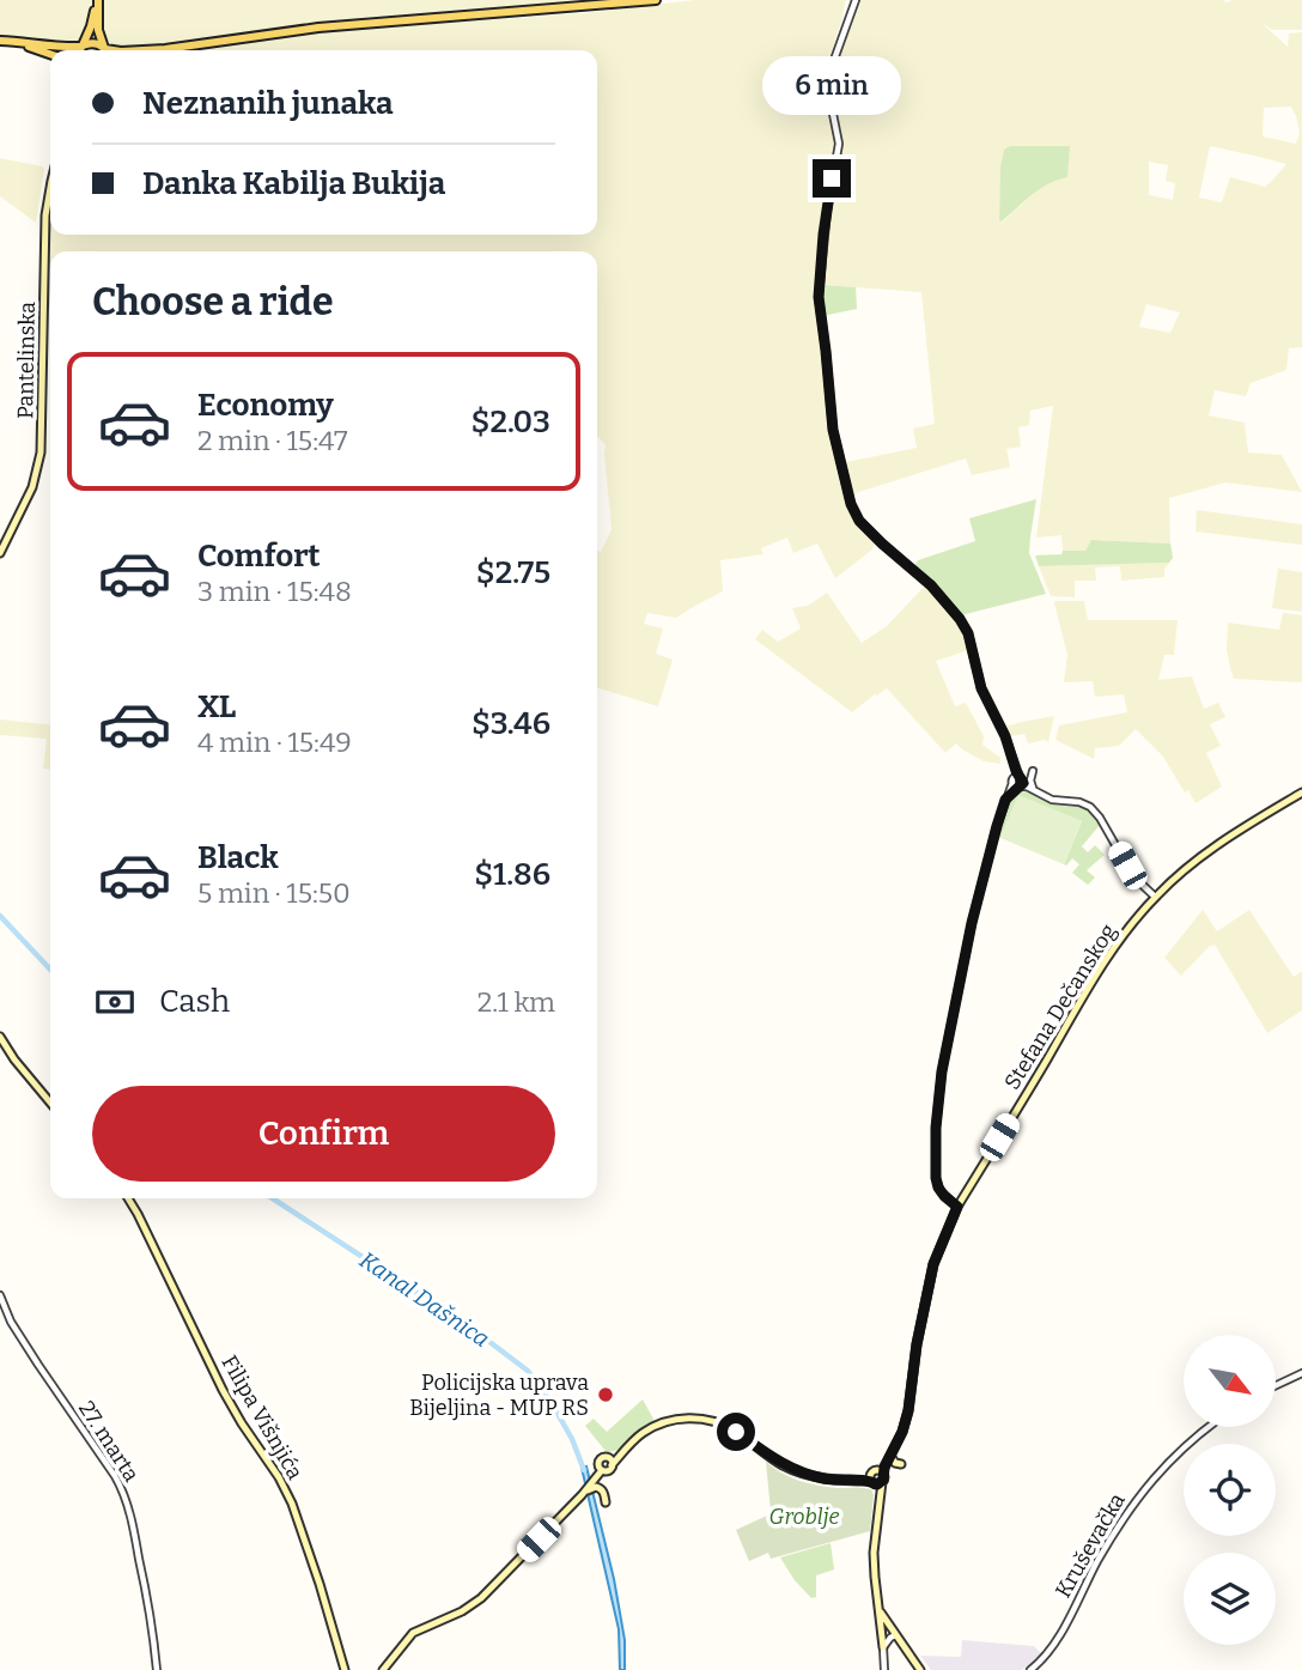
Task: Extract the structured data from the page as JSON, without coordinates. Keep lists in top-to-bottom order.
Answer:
{
  "streets": {
    "main road": ["Pantelinska", "Stefana Dečanskog", "Filipa Višnjića"],
    "street": ["27. marta", "Kruševačka"]
  },
  "water": ["Kanal Dašnica"],
  "parks": ["Groblje"],
  "places": ["Policijska uprava Bijeljina - MUP RS"],
  "north": "bottom right",
  "page": {
    "banner": ["Neznanih junaka", "Danka Kabilja Bukija"],
    "bubble": "6 min",
    "heading": "Choose a ride",
    "list": [
      {
        "name": "Economy",
        "note": "2 min · 15:47",
        "value": "$2.03"
      },
      {
        "name": "Comfort",
        "note": "3 min · 15:48",
        "value": "$2.75"
      },
      {
        "name": "XL",
        "note": "4 min · 15:49",
        "value": "$3.46"
      },
      {
        "name": "Black",
        "note": "5 min · 15:50",
        "value": "$1.86"
      }
    ],
    "pay": ["Cash", "2.1 km"],
    "buttons": "Confirm"
  }
}
